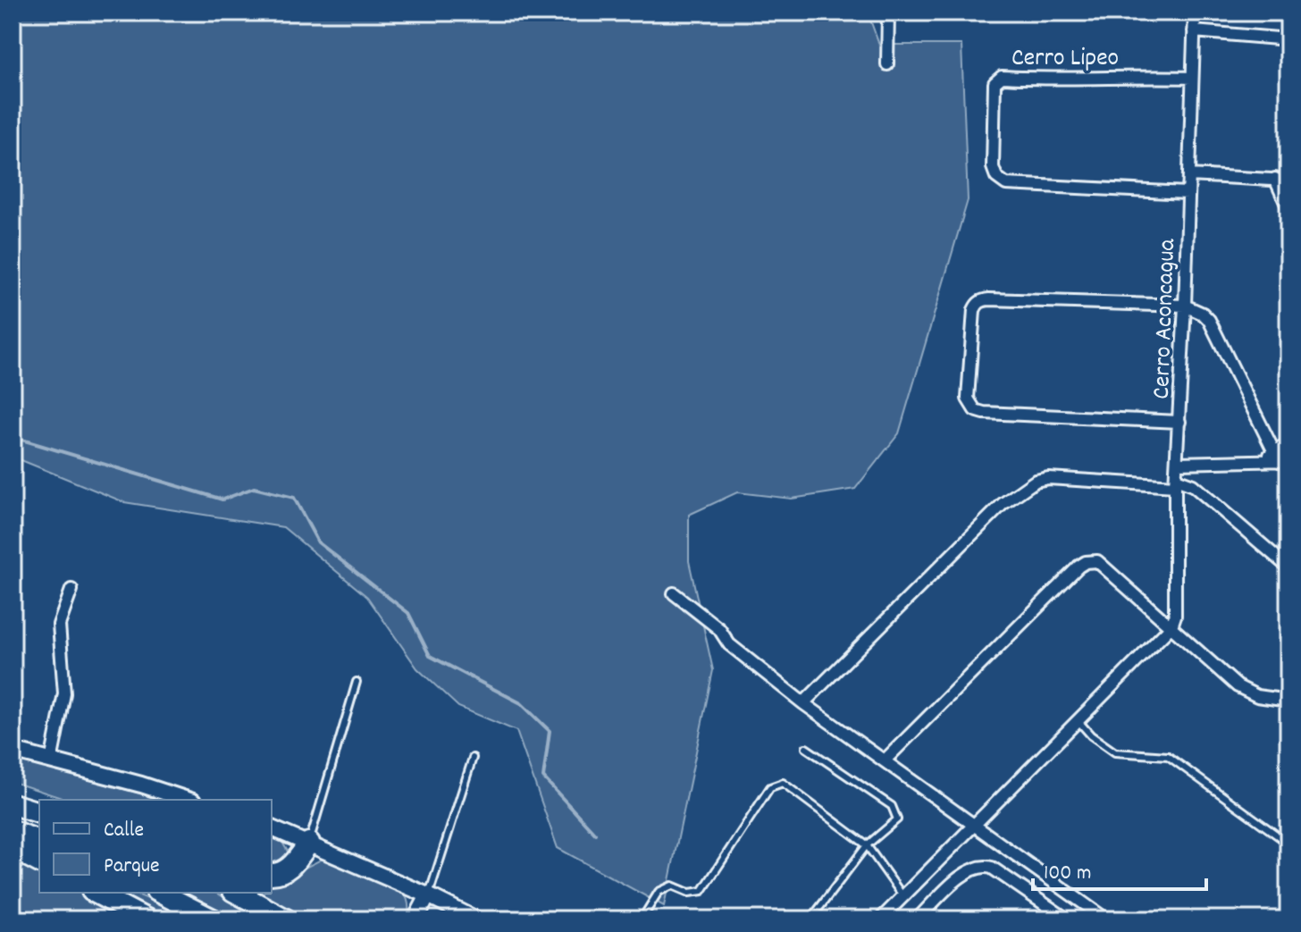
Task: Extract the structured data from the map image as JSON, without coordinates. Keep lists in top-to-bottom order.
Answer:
{
  "streets": {
    "street": ["Cerro Lipeo", "Cerro Aconcagua"]
  },
  "crossings": [
    ["Cerro Lipeo", "Cerro Aconcagua"]
  ],
  "legend": ["Calle", "Parque"],
  "scale_bar": "100 m"
}
